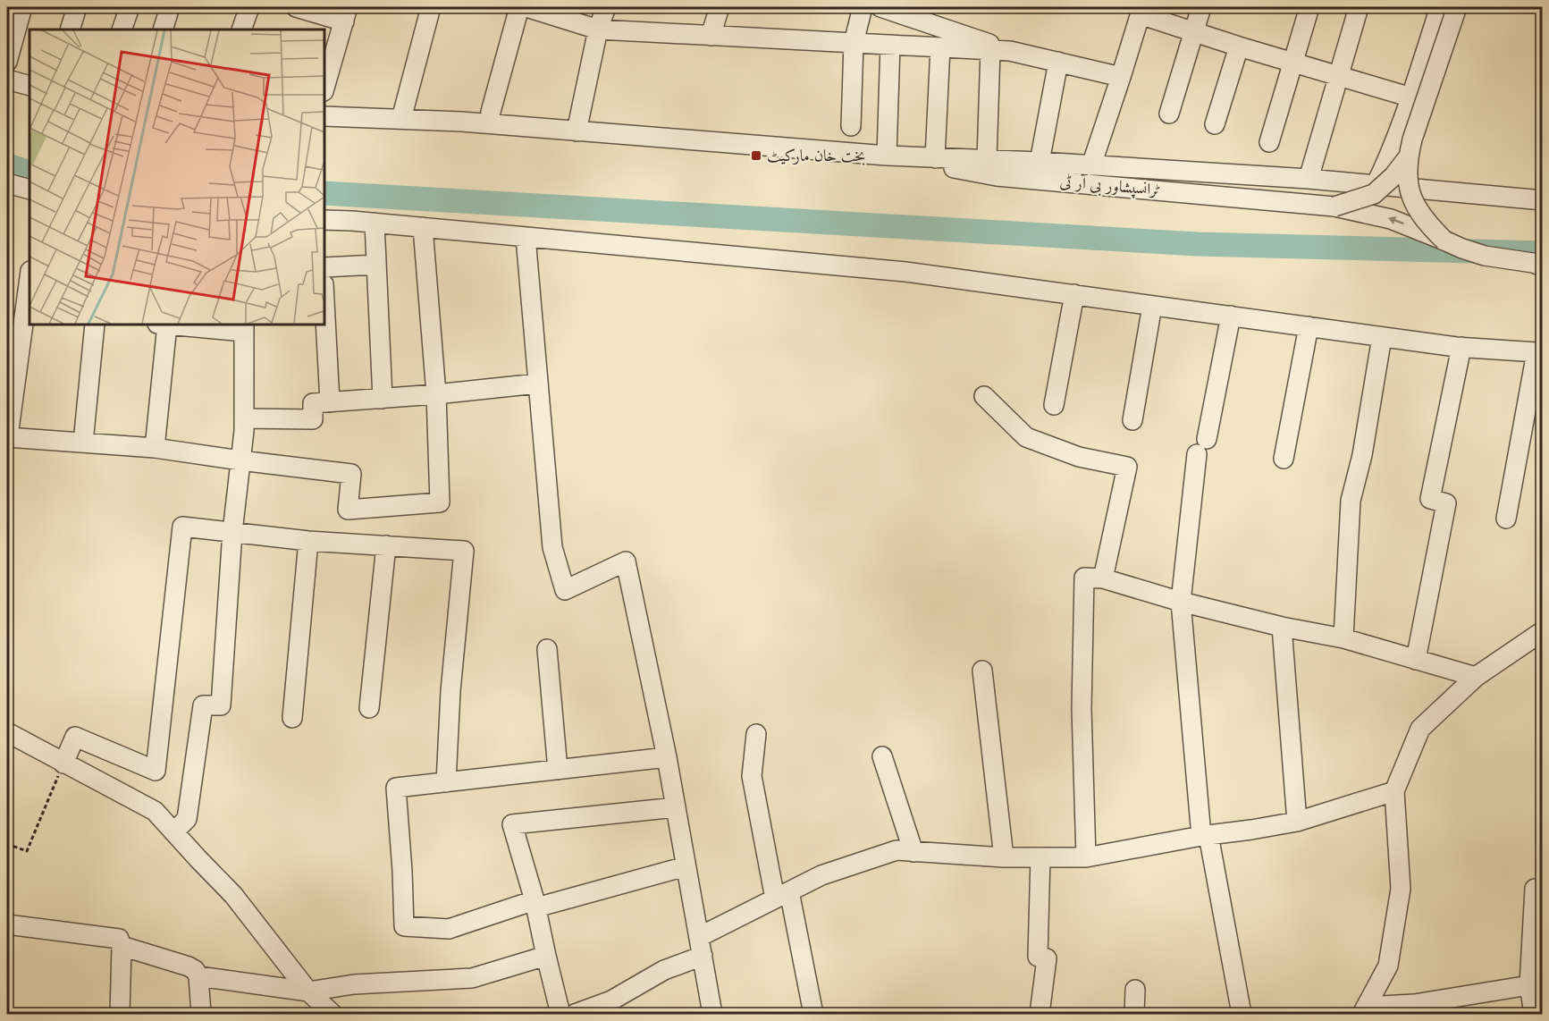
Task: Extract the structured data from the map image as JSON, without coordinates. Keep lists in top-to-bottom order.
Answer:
{
  "streets": {
    "street": ["ٹرانسپشاور بی آر ٹی"]
  },
  "places": {
    "transit": ["بخت خان مارکیٹ"]
  }
}
